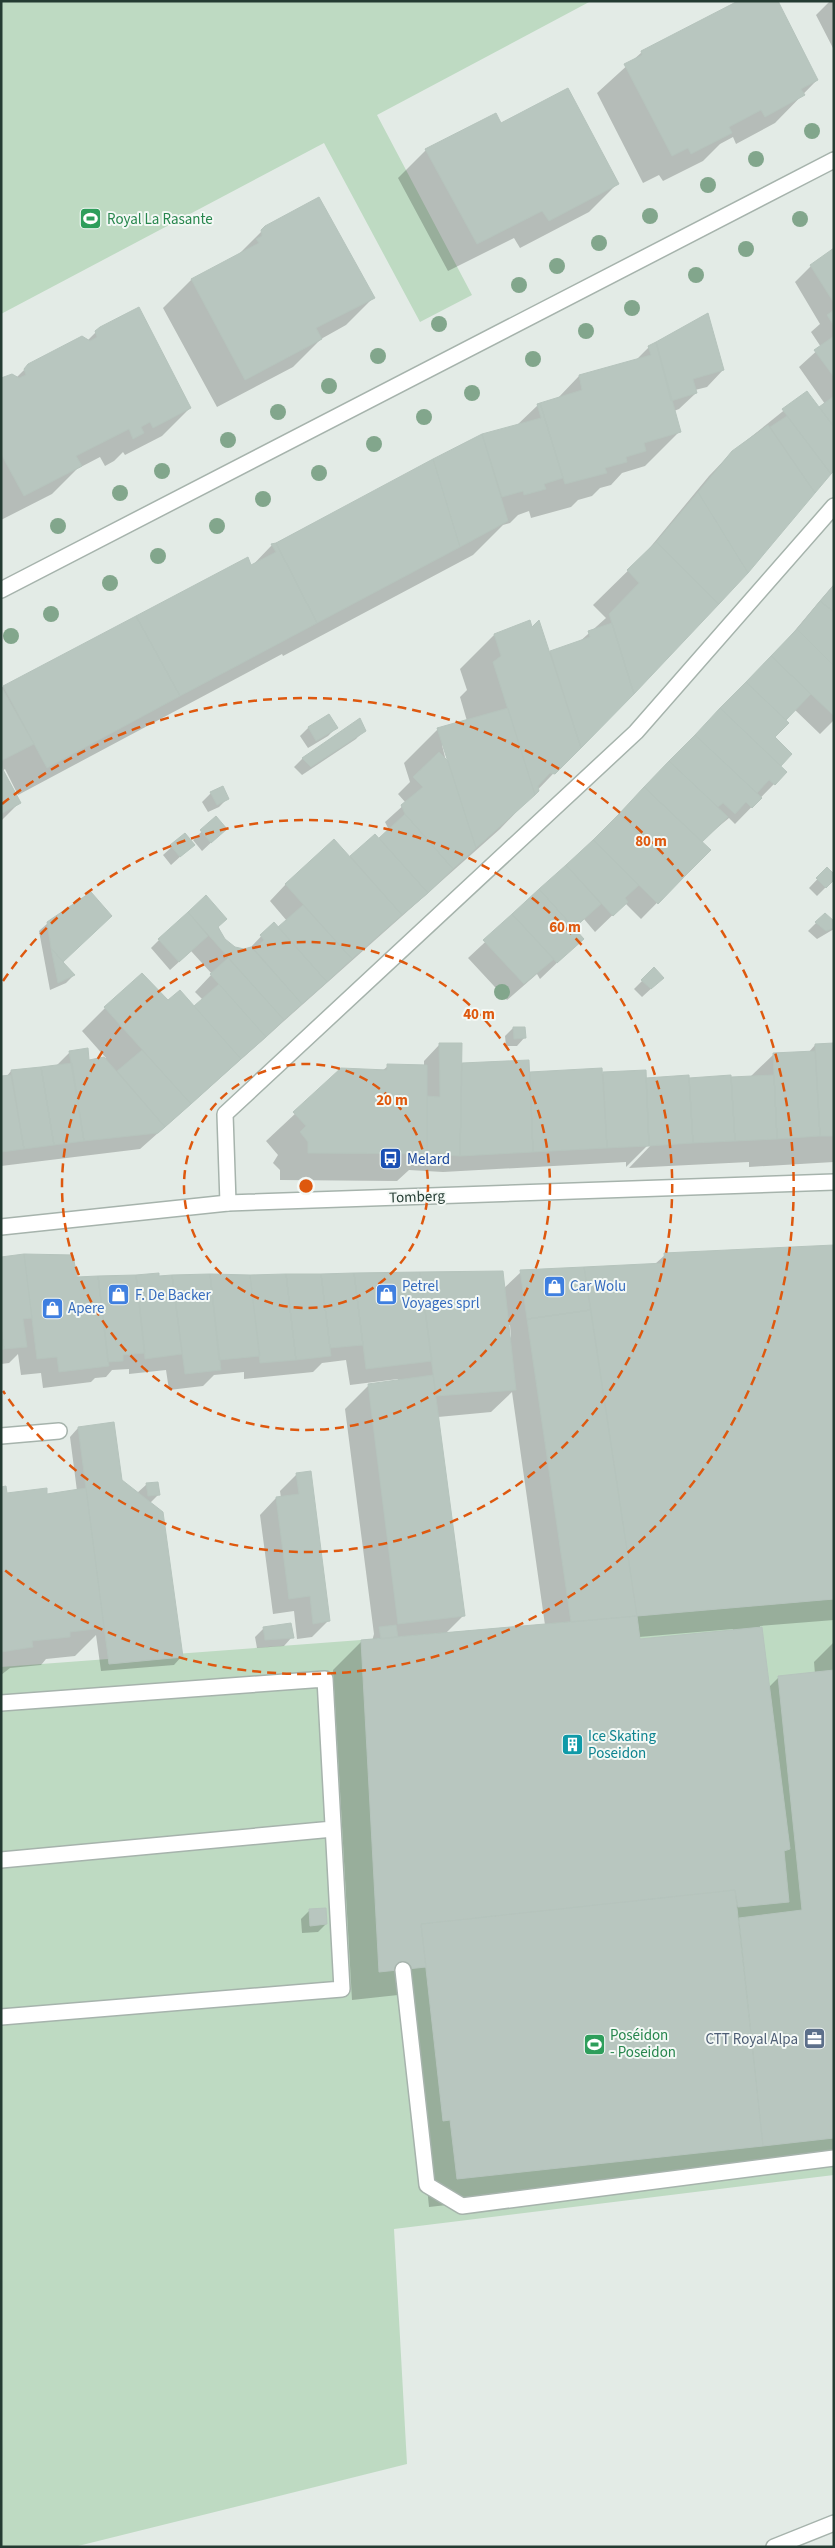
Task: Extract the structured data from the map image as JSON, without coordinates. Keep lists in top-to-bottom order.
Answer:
{
  "streets": {
    "street": ["Tomberg"]
  },
  "places": {
    "sports": ["Royal La Rasante", "Poséidon - Poseidon"],
    "bus stop": ["Melard"],
    "shop": [
      "Car Wolu",
      "F. De Backer",
      "Petrel Voyages sprl",
      "Apere"
    ],
    "building": ["Ice Skating Poseidon"],
    "office": ["CTT Royal Alpa"]
  },
  "rings": [
    "80 m",
    "60 m",
    "40 m",
    "20 m"
  ]
}
